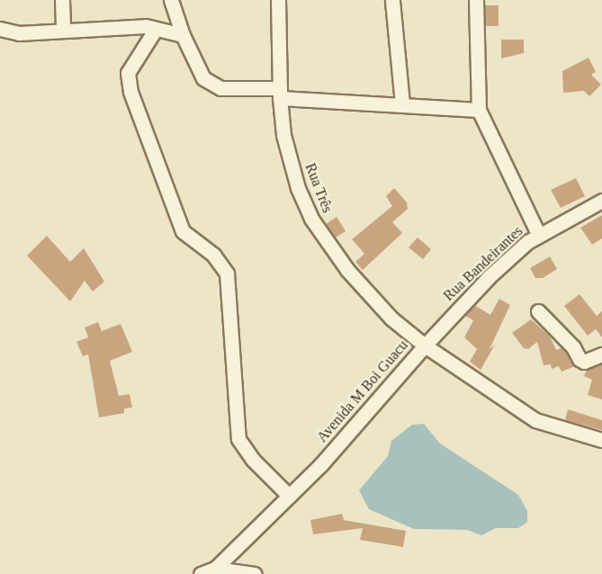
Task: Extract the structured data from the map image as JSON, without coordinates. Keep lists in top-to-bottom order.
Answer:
{
  "streets": {
    "street": ["Rua Três", "Rua Bandeirantes", "Avenida M Boi Guacu"]
  },
  "crossings": [
    ["Rua Três", "Rua Bandeirantes"],
    ["Rua Três", "Avenida M Boi Guacu"],
    ["Rua Bandeirantes", "Avenida M Boi Guacu"]
  ]
}
